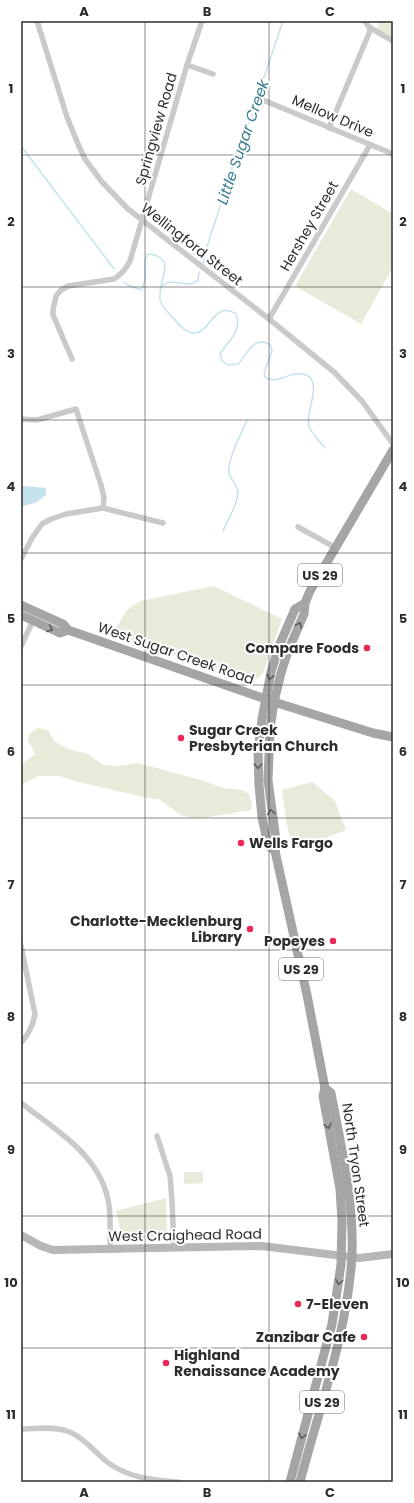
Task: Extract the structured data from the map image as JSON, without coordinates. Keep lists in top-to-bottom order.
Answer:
{
  "streets": {
    "main road": ["US 29", "West Sugar Creek Road", "North Tryon Street"],
    "street": [
      "Mellow Drive",
      "Springview Road",
      "Hershey Street",
      "Wellingford Street",
      "West Craighead Road"
    ]
  },
  "crossings": [
    ["Mellow Drive", "Hershey Street"],
    ["Springview Road", "Wellingford Street"],
    ["Hershey Street", "Wellingford Street"],
    ["West Sugar Creek Road", "North Tryon Street"],
    ["North Tryon Street", "West Craighead Road"]
  ],
  "water": ["Little Sugar Creek"],
  "places": [
    "Compare Foods",
    "Sugar Creek Presbyterian Church",
    "Wells Fargo",
    "Charlotte-Mecklenburg Library",
    "Popeyes",
    "7-Eleven",
    "Zanzibar Cafe",
    "Highland Renaissance Academy"
  ],
  "grid": {
    "columns": ["A", "B", "C"],
    "rows": [
      "1",
      "2",
      "3",
      "4",
      "5",
      "6",
      "7",
      "8",
      "9",
      "10",
      "11"
    ]
  }
}
